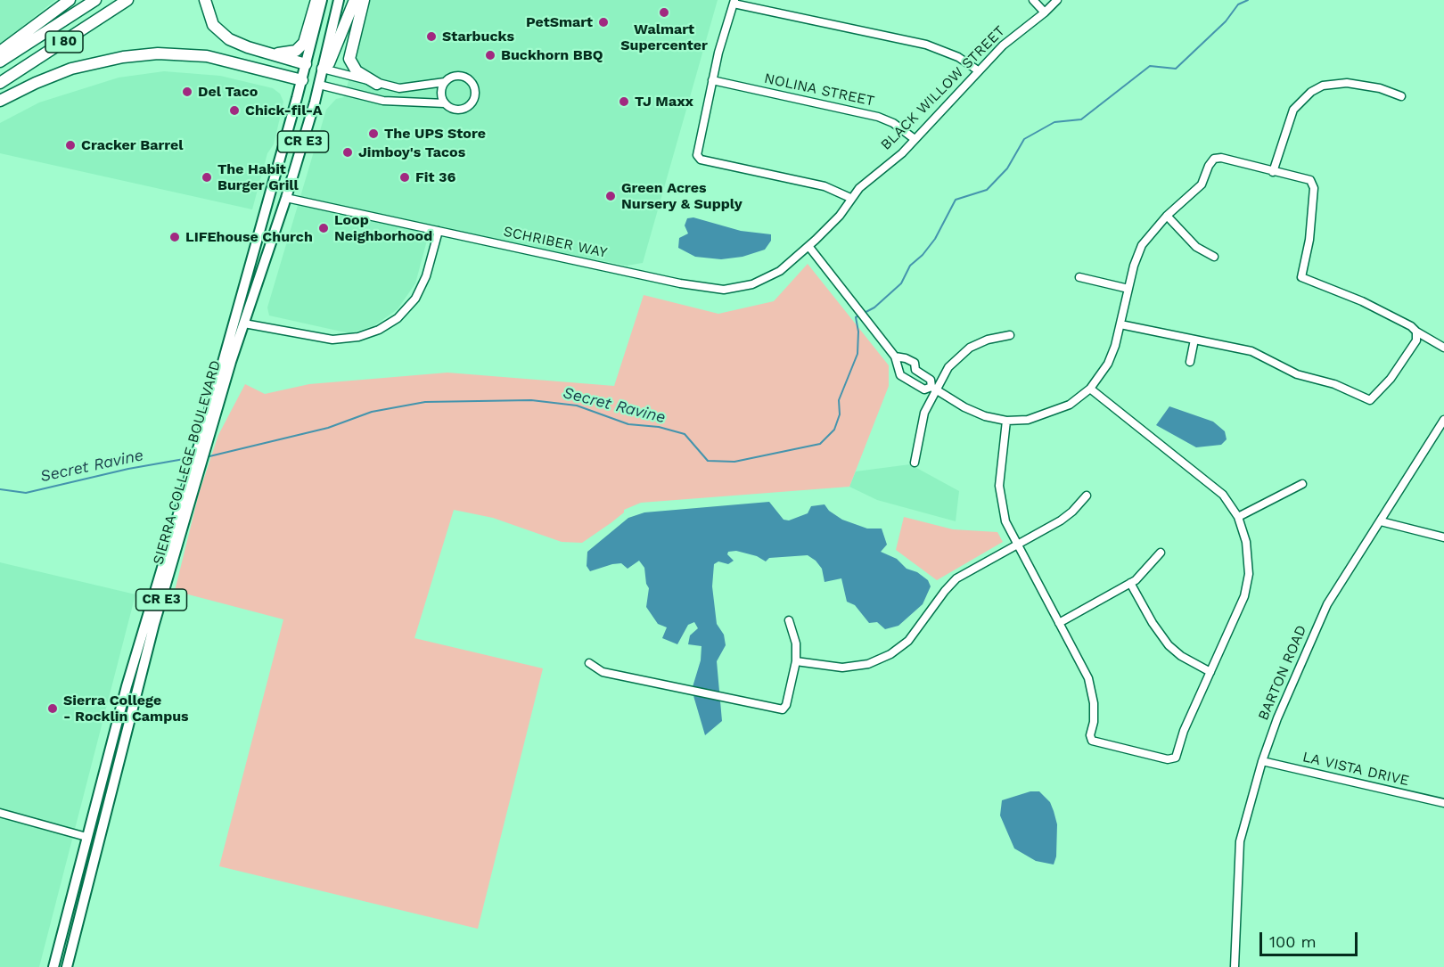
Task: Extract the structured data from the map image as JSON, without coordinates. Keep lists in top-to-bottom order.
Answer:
{
  "streets": {
    "highway": ["I 80"],
    "main road": ["CR E3", "SIERRA COLLEGE BOULEVARD"],
    "street": [
      "BLACK WILLOW STREET",
      "NOLINA STREET",
      "SCHRIBER WAY",
      "BARTON ROAD",
      "LA VISTA DRIVE"
    ]
  },
  "crossings": [
    ["BLACK WILLOW STREET", "NOLINA STREET"],
    ["BLACK WILLOW STREET", "SCHRIBER WAY"],
    ["SCHRIBER WAY", "SIERRA COLLEGE BOULEVARD"],
    ["BARTON ROAD", "LA VISTA DRIVE"]
  ],
  "water": ["Secret Ravine"],
  "places": [
    "Walmart Supercenter",
    "PetSmart",
    "Starbucks",
    "Buckhorn BBQ",
    "Del Taco",
    "TJ Maxx",
    "Chick-fil-A",
    "The UPS Store",
    "Cracker Barrel",
    "Jimboy's Tacos",
    "The Habit Burger Grill",
    "Fit 36",
    "Green Acres Nursery & Supply",
    "Loop Neighborhood",
    "LIFEhouse Church",
    "Sierra College - Rocklin Campus"
  ],
  "scale_bar": "100 m"
}
